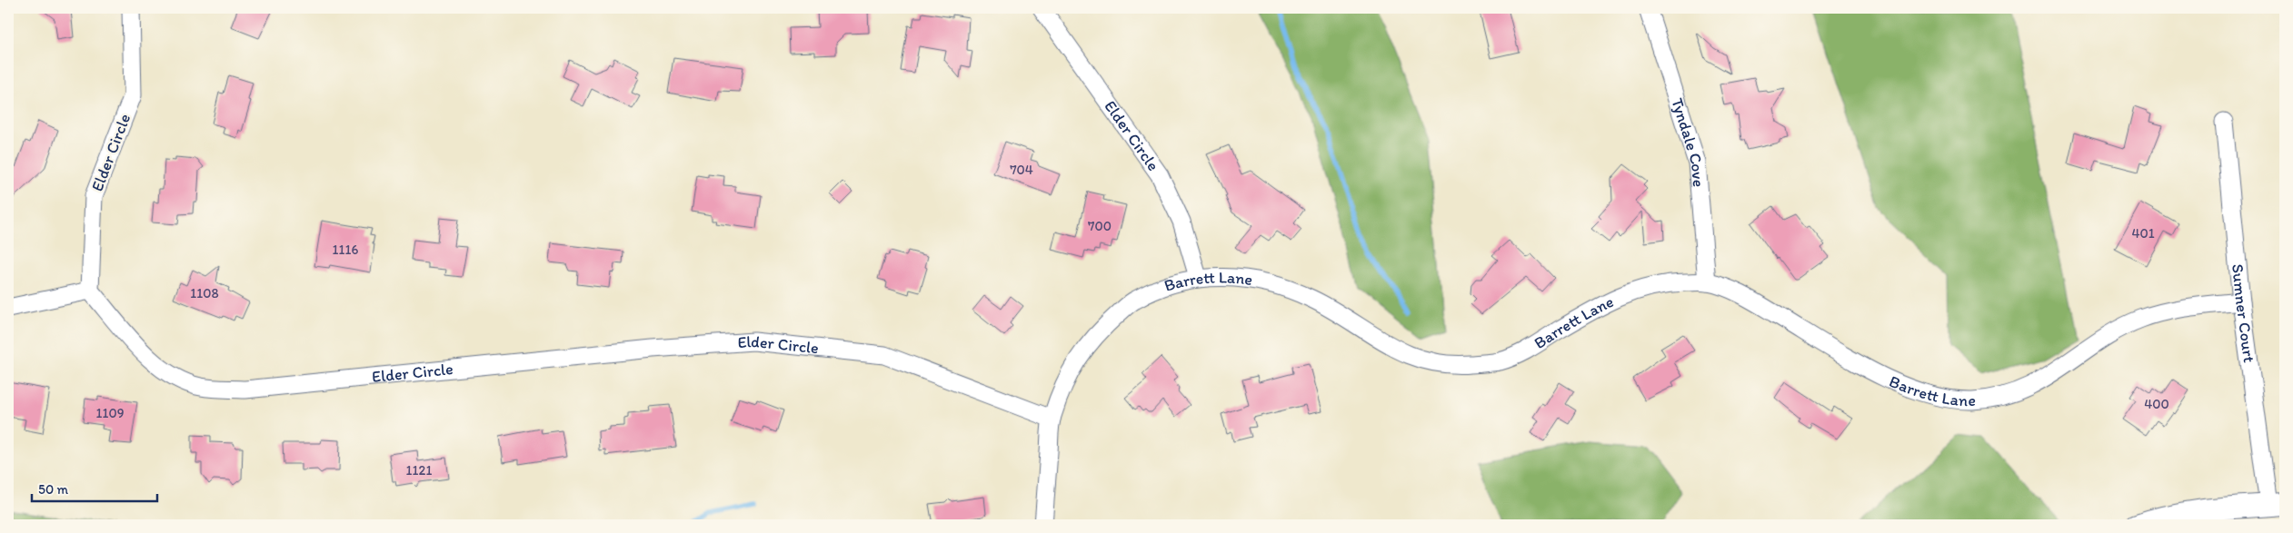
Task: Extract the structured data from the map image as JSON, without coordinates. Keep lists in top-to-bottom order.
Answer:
{
  "streets": {
    "street": [
      "Elder Circle",
      "Tyndale Cove",
      "Barrett Lane",
      "Sumner Court"
    ]
  },
  "crossings": [
    ["Elder Circle", "Barrett Lane"],
    ["Tyndale Cove", "Barrett Lane"],
    ["Barrett Lane", "Sumner Court"]
  ],
  "house_numbers": [
    "704",
    "700",
    "401",
    "1116",
    "1108",
    "400",
    "1109",
    "1121"
  ],
  "scale_bar": "50 m"
}
